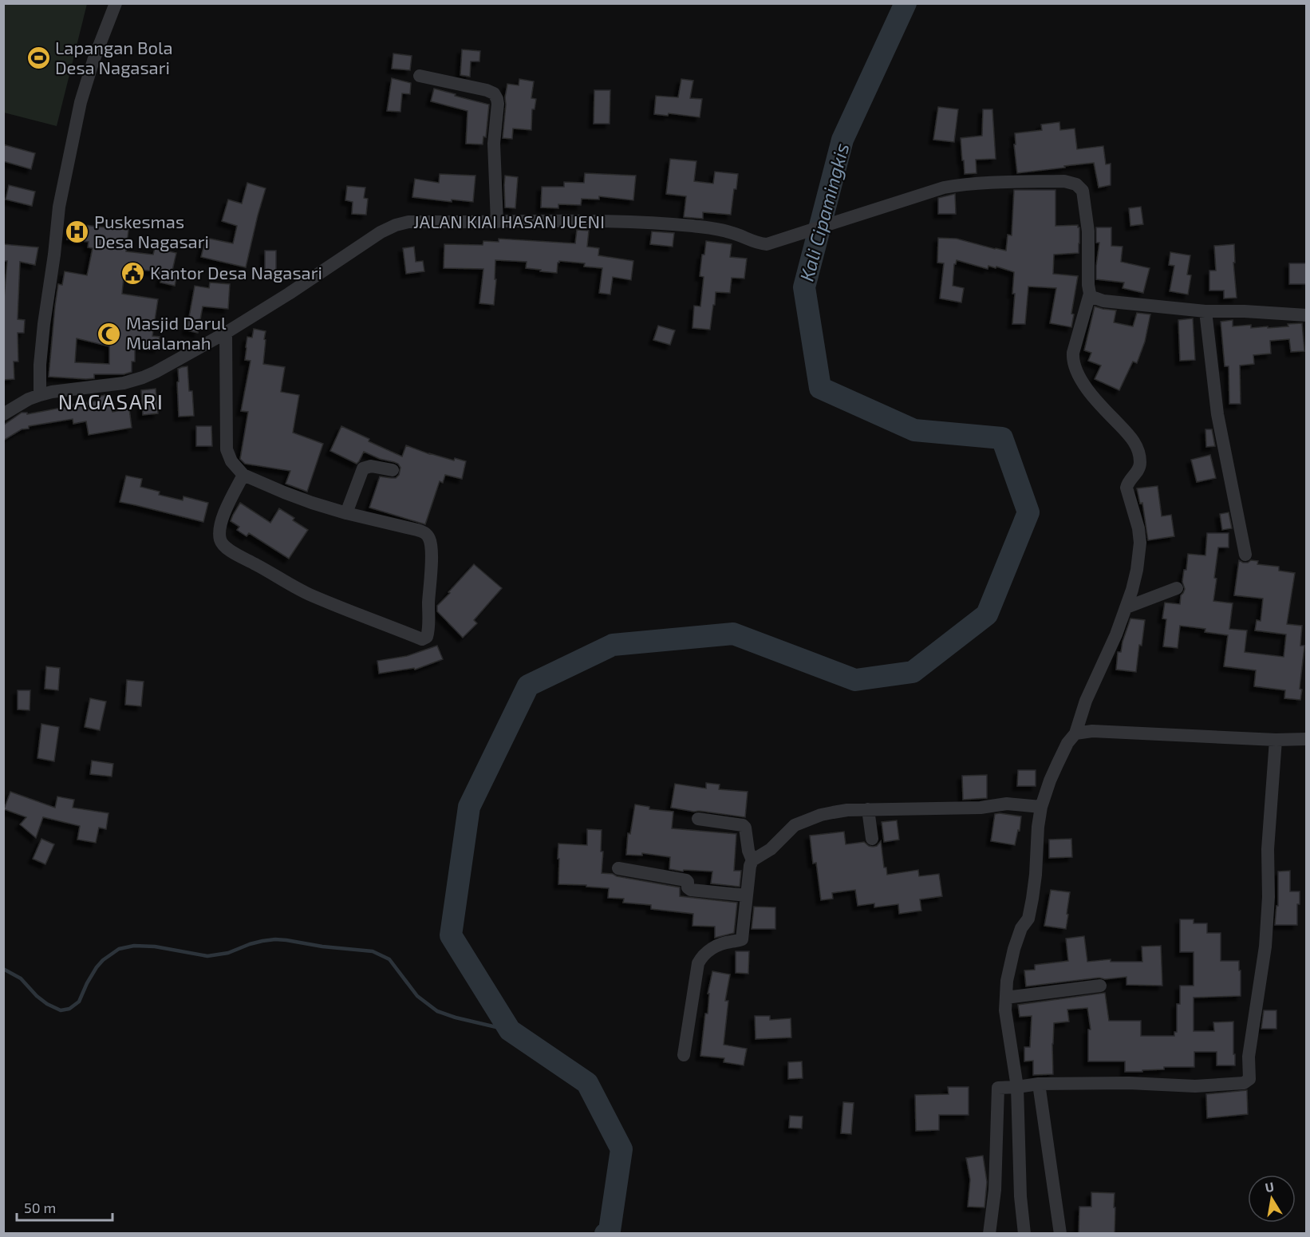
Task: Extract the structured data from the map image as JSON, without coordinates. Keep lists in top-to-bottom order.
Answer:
{
  "streets": {
    "street": ["JALAN KIAI HASAN JUENI"]
  },
  "districts": ["NAGASARI"],
  "water": ["Kali Cipamingkis"],
  "places": {
    "sports": ["Lapangan Bola Desa Nagasari"],
    "hospital": ["Puskesmas Desa Nagasari"],
    "public building": ["Kantor Desa Nagasari"],
    "mosque": ["Masjid Darul Mualamah"]
  },
  "scale_bar": "50 m",
  "north": "top"
}
